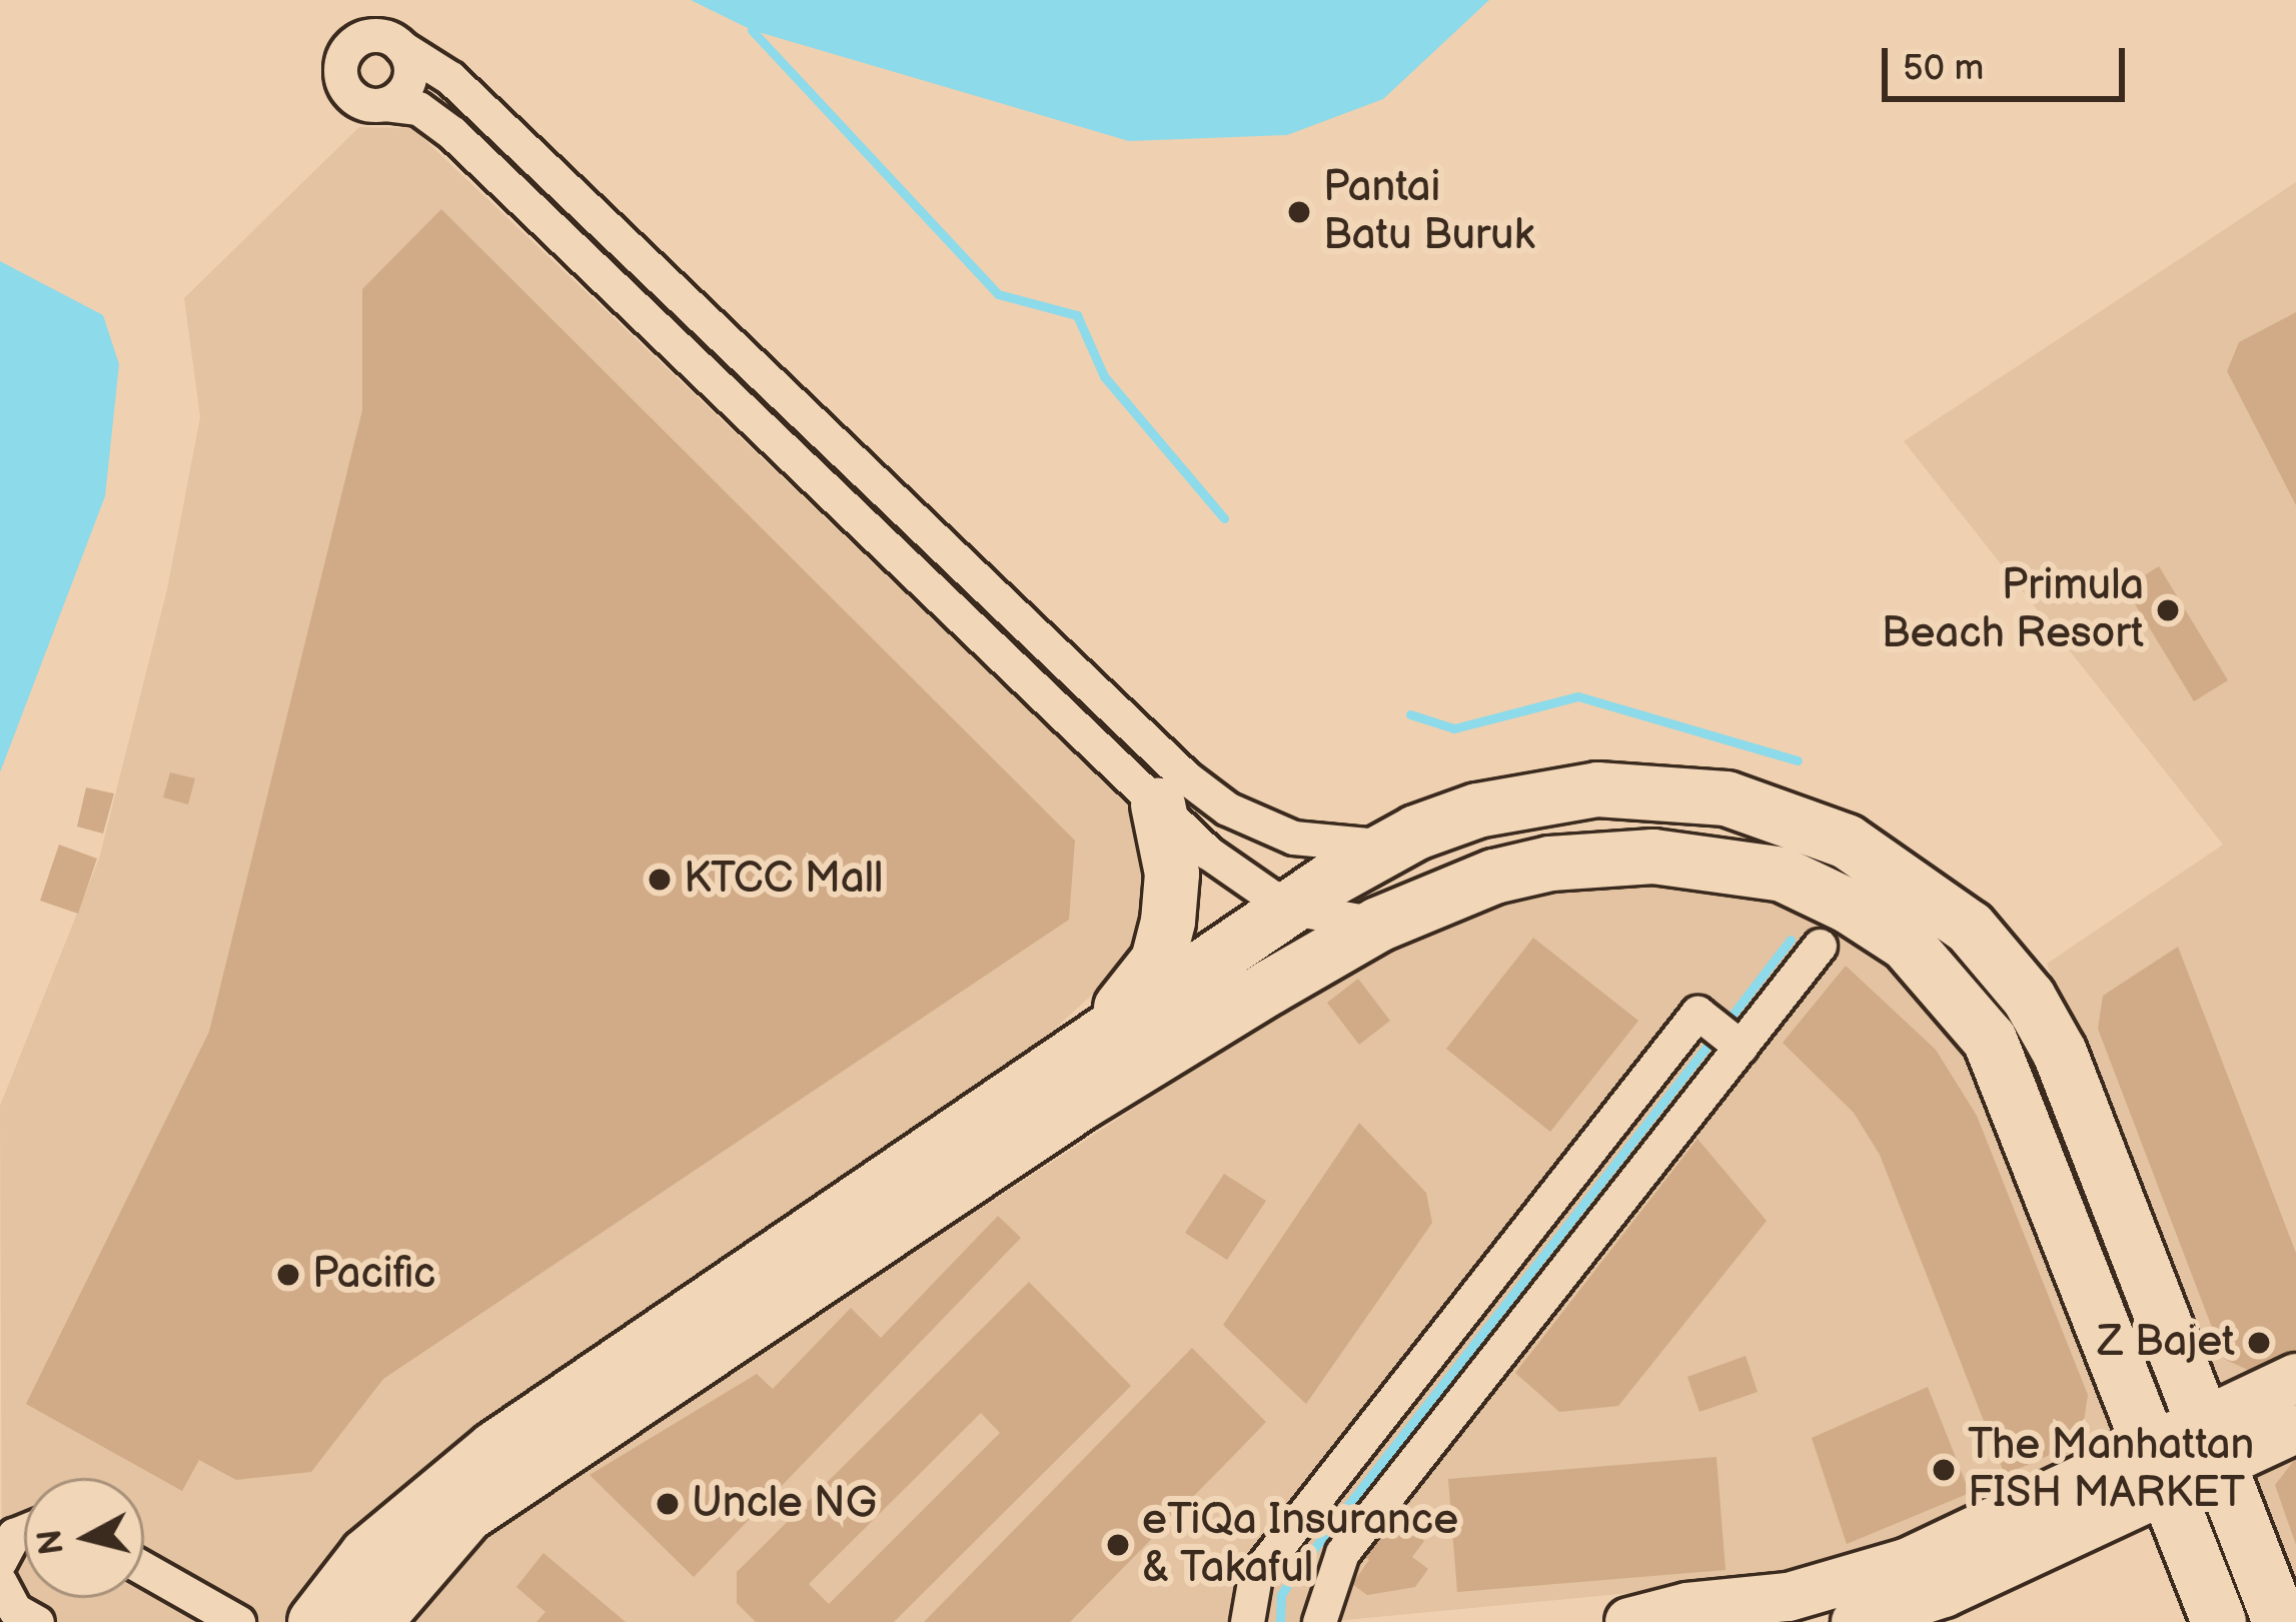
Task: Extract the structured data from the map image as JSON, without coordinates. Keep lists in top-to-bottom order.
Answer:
{
  "places": [
    "Pantai Batu Buruk",
    "Primula Beach Resort",
    "KTCC Mall",
    "Pacific",
    "Z Bajet",
    "The Manhattan FISH MARKET",
    "Uncle NG",
    "eTiQa Insurance & Takaful"
  ],
  "scale_bar": "50 m",
  "north": "left"
}
